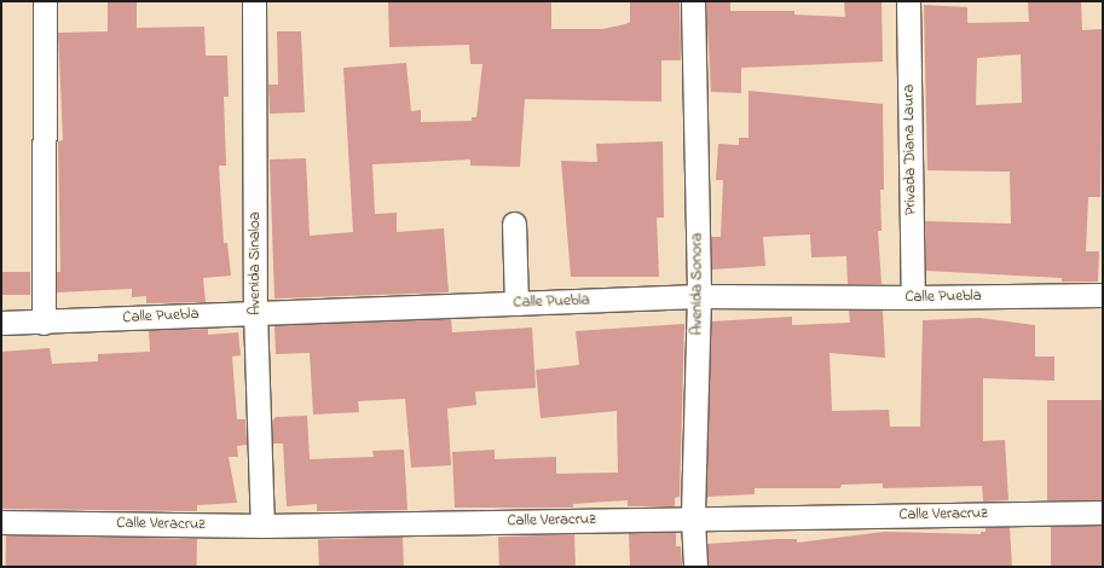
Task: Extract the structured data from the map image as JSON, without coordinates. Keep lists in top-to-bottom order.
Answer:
{
  "streets": {
    "street": [
      "Privada Diana Laura",
      "Avenida Sinaloa",
      "Avenida Sonora",
      "Calle Puebla",
      "Calle Veracruz"
    ]
  },
  "crossings": [
    ["Privada Diana Laura", "Calle Puebla"],
    ["Avenida Sinaloa", "Calle Puebla"],
    ["Avenida Sinaloa", "Calle Veracruz"],
    ["Avenida Sonora", "Calle Puebla"],
    ["Avenida Sonora", "Calle Veracruz"]
  ]
}
